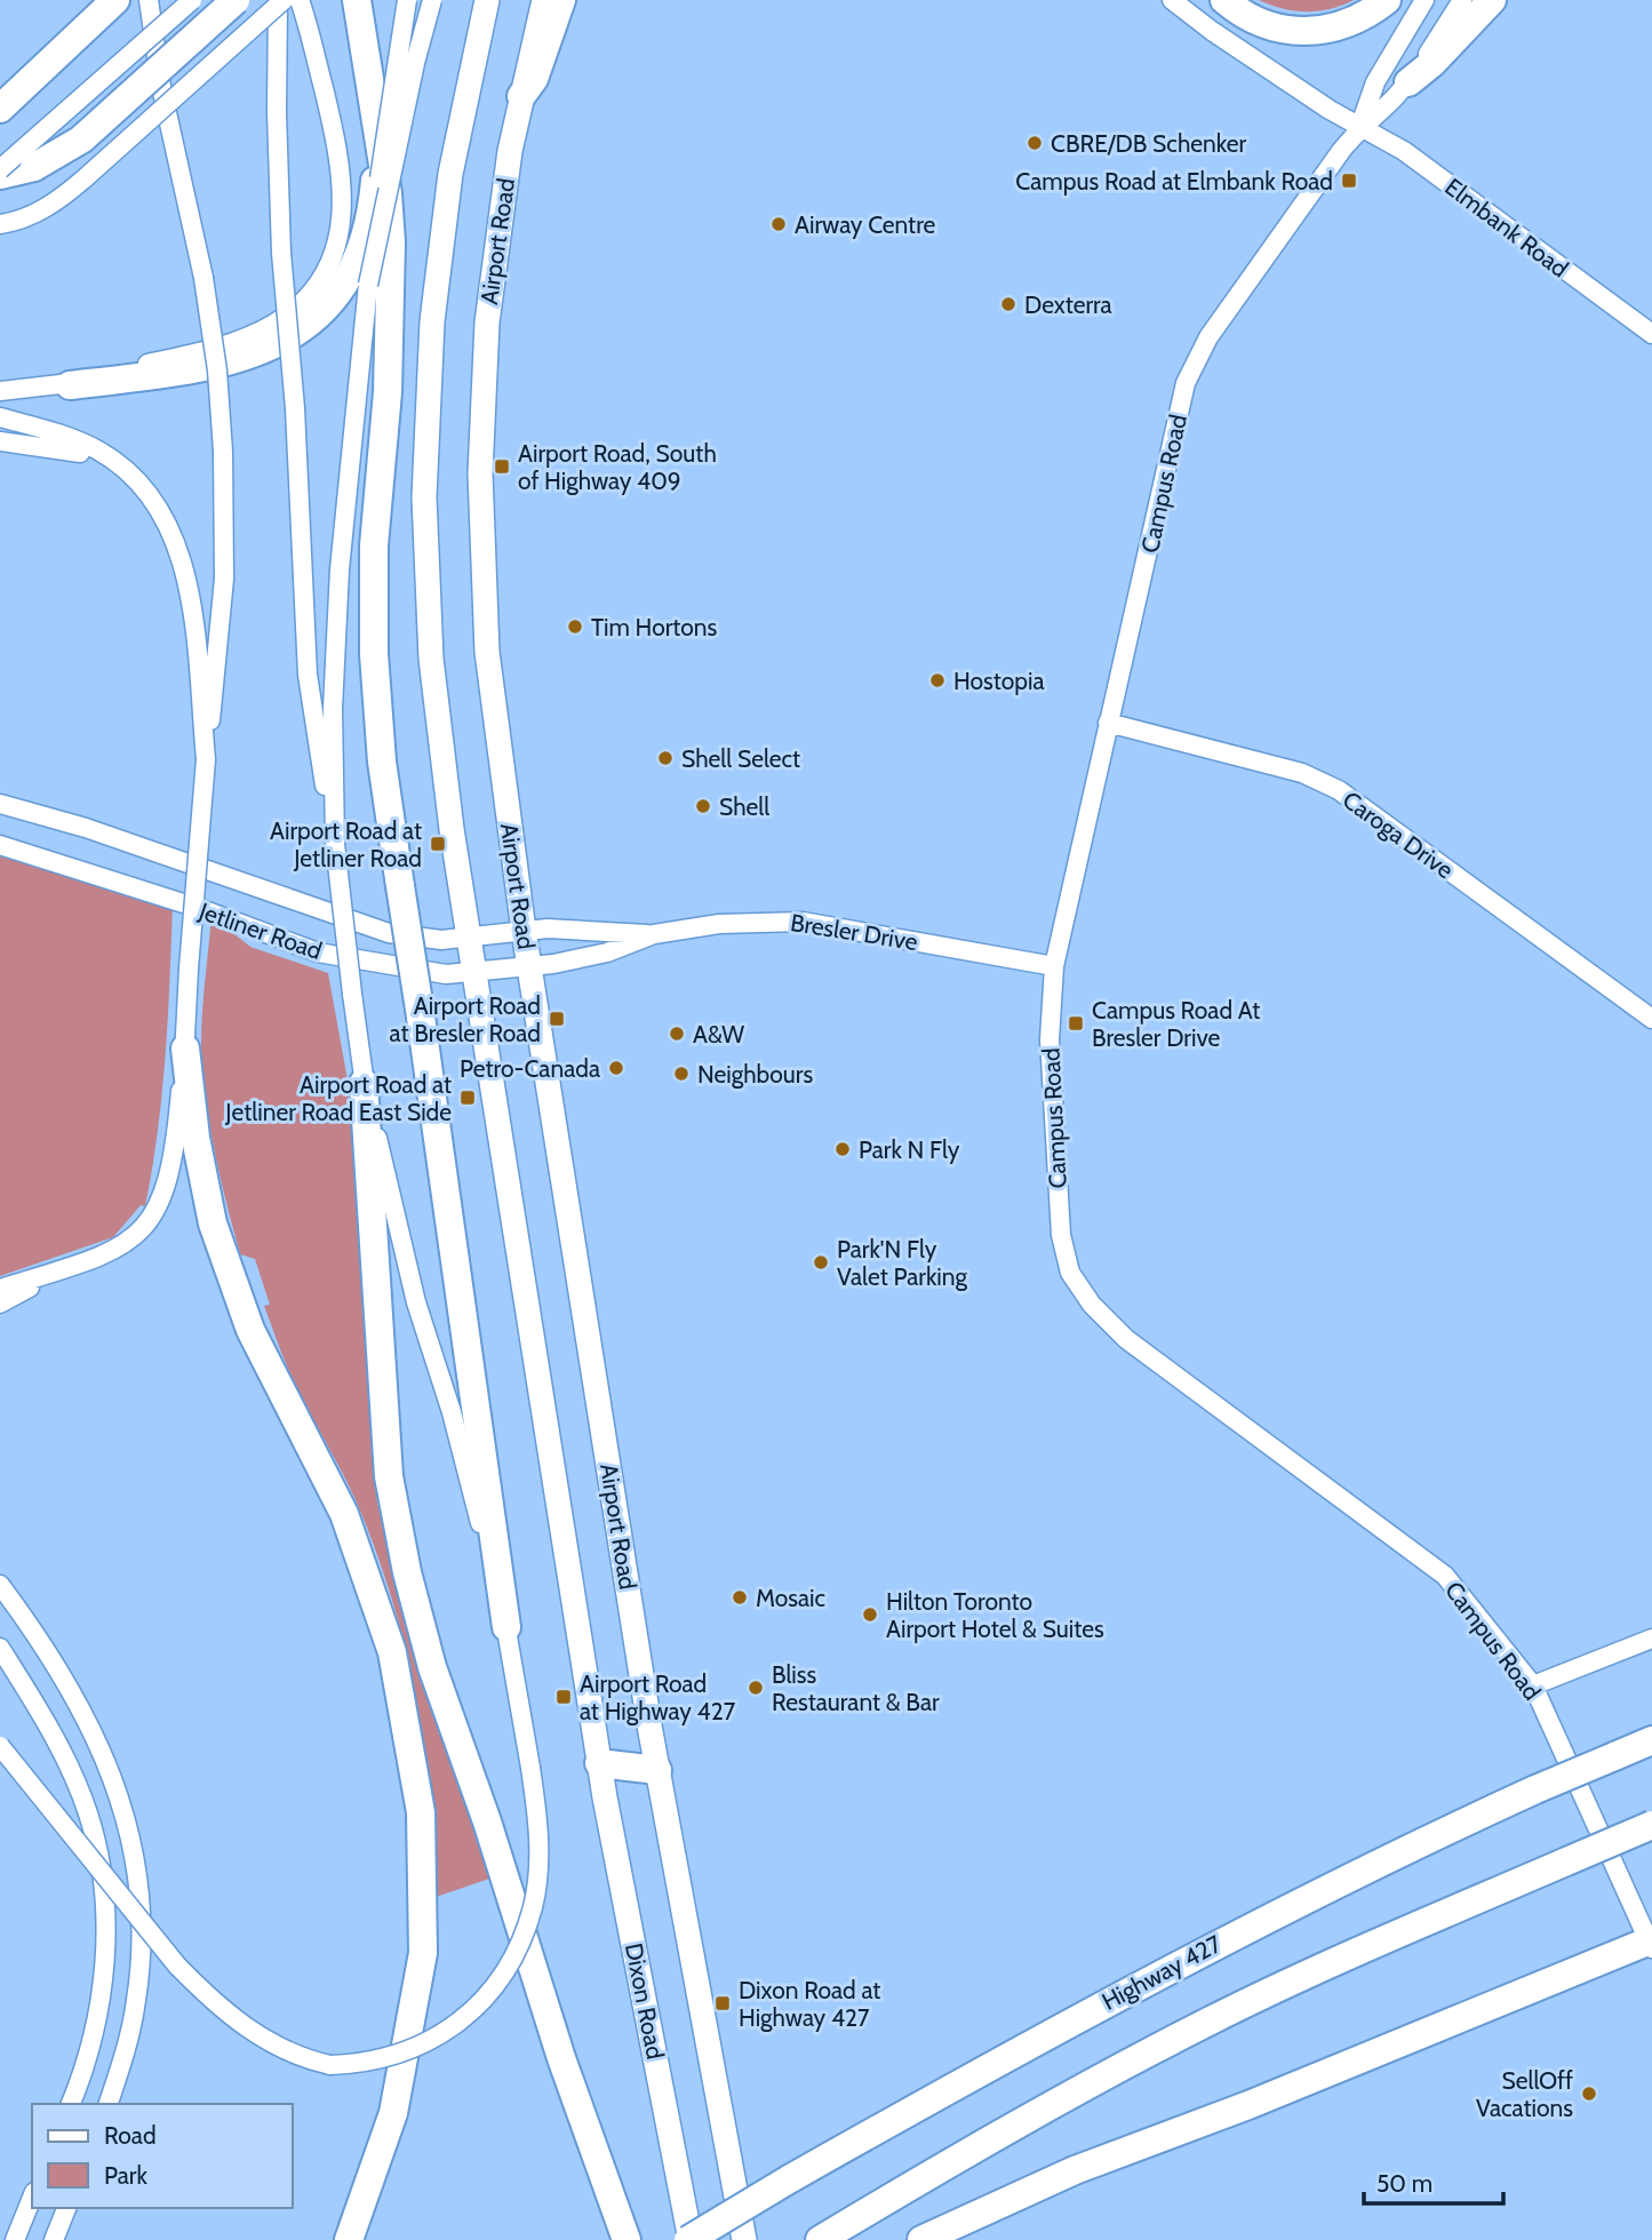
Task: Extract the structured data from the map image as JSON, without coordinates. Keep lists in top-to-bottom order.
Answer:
{
  "streets": {
    "highway": ["Highway 427"],
    "main road": ["Airport Road", "Dixon Road"],
    "street": [
      "Elmbank Road",
      "Campus Road",
      "Caroga Drive",
      "Jetliner Road",
      "Bresler Drive"
    ]
  },
  "crossings": [
    ["Elmbank Road", "Campus Road"],
    ["Airport Road", "Jetliner Road"],
    ["Airport Road", "Bresler Drive"],
    ["Campus Road", "Caroga Drive"],
    ["Campus Road", "Bresler Drive"],
    ["Jetliner Road", "Bresler Drive"],
    ["Highway 427", "Dixon Road"]
  ],
  "places": {
    "other": [
      "CBRE/DB Schenker",
      "Airway Centre",
      "Dexterra",
      "Tim Hortons",
      "Hostopia",
      "Shell Select",
      "Shell",
      "A&W",
      "Petro-Canada",
      "Neighbours",
      "Park N Fly",
      "Park'N Fly Valet Parking",
      "Mosaic",
      "Hilton Toronto Airport Hotel & Suites",
      "Bliss Restaurant & Bar",
      "SellOff Vacations"
    ],
    "transit": [
      "Campus Road at Elmbank Road",
      "Airport Road, South of Highway 409",
      "Airport Road at Jetliner Road",
      "Airport Road at Bresler Road",
      "Campus Road At Bresler Drive",
      "Airport Road at Jetliner Road East Side",
      "Airport Road at Highway 427",
      "Dixon Road at Highway 427"
    ]
  },
  "legend": ["Road", "Park"],
  "scale_bar": "50 m"
}
